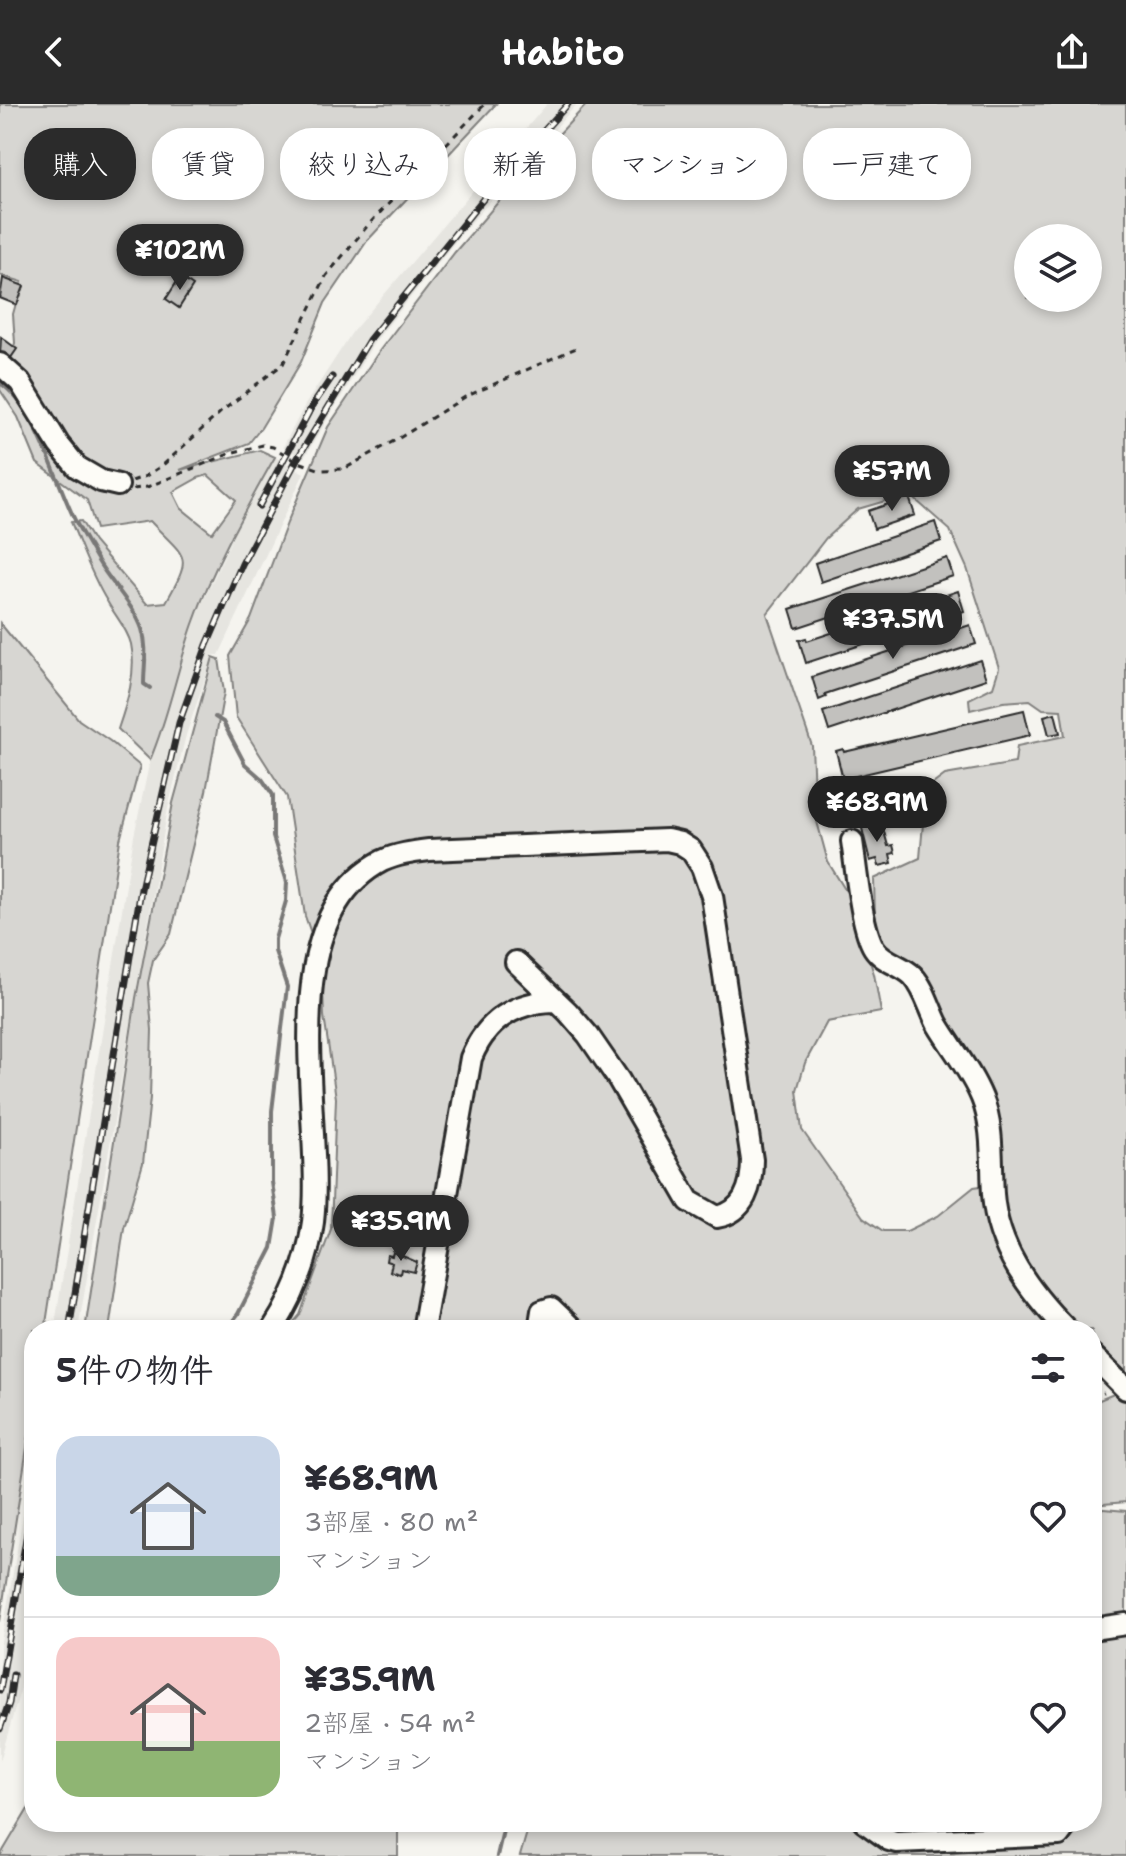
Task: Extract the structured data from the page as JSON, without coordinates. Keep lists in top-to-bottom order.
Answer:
{
  "page": {
    "header": "Habito",
    "chip": [
      "購入",
      "賃貸",
      "絞り込み",
      "新着",
      "マンション",
      "一戸建て"
    ],
    "price": [
      "¥102M",
      "¥57M",
      "¥37.5M",
      "¥68.9M",
      "¥35.9M"
    ],
    "heading": "5件の物件",
    "list": [
      {
        "name": "¥68.9M",
        "note": "3部屋 · 80 m² · マンション"
      },
      {
        "name": "¥35.9M",
        "note": "2部屋 · 54 m² · マンション"
      }
    ]
  }
}
